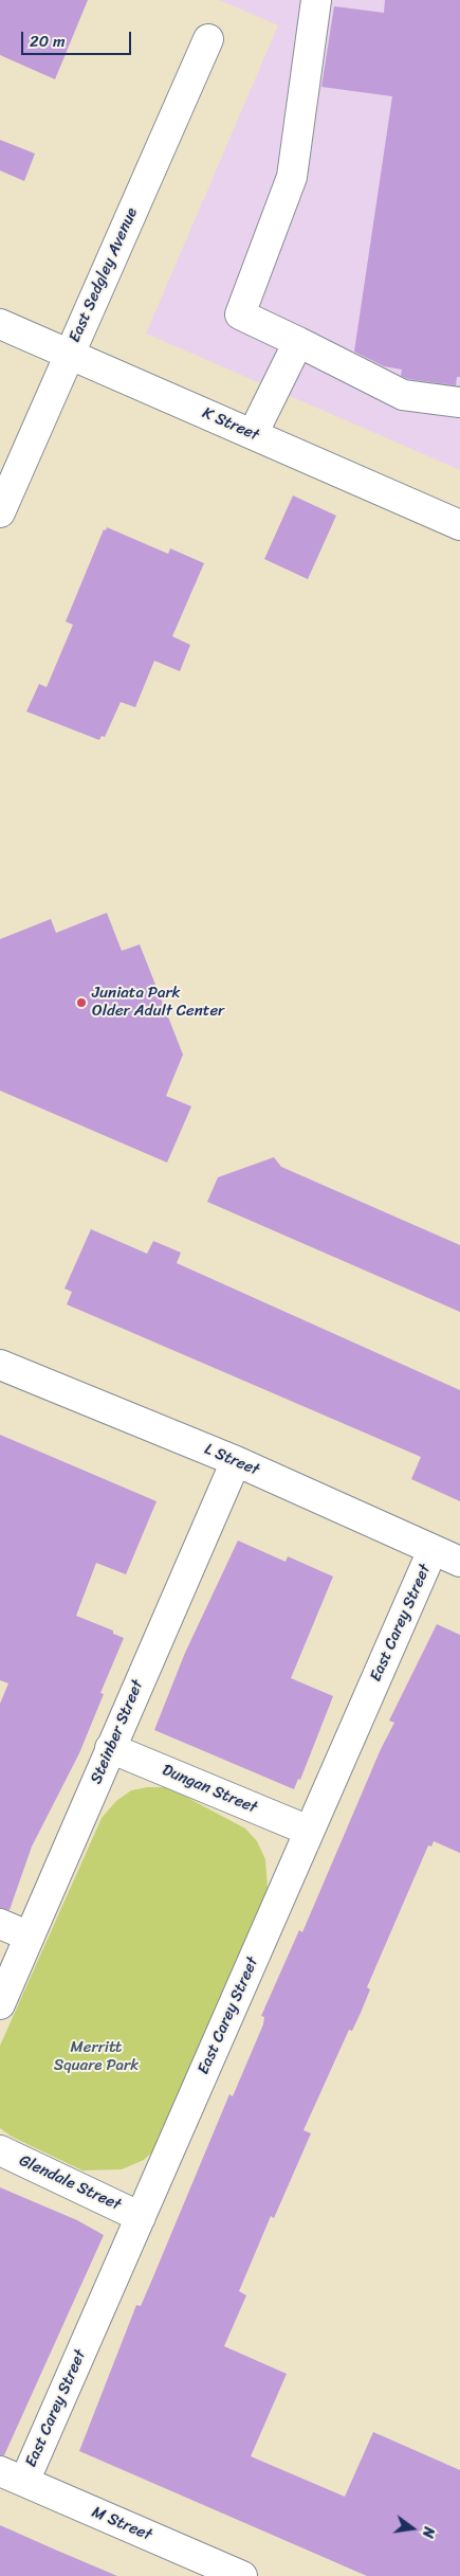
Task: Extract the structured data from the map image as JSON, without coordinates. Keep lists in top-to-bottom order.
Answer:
{
  "streets": {
    "street": [
      "East Sedgley Avenue",
      "K Street",
      "L Street",
      "East Carey Street",
      "Steinber Street",
      "Dungan Street",
      "Glendale Street",
      "M Street"
    ]
  },
  "crossings": [
    ["East Sedgley Avenue", "K Street"],
    ["L Street", "East Carey Street"],
    ["L Street", "Steinber Street"],
    ["East Carey Street", "Dungan Street"],
    ["East Carey Street", "Glendale Street"],
    ["East Carey Street", "M Street"],
    ["Steinber Street", "Dungan Street"]
  ],
  "parks": ["Merritt Square Park"],
  "places": ["Juniata Park Older Adult Center"],
  "scale_bar": "20 m",
  "north": "right"
}
